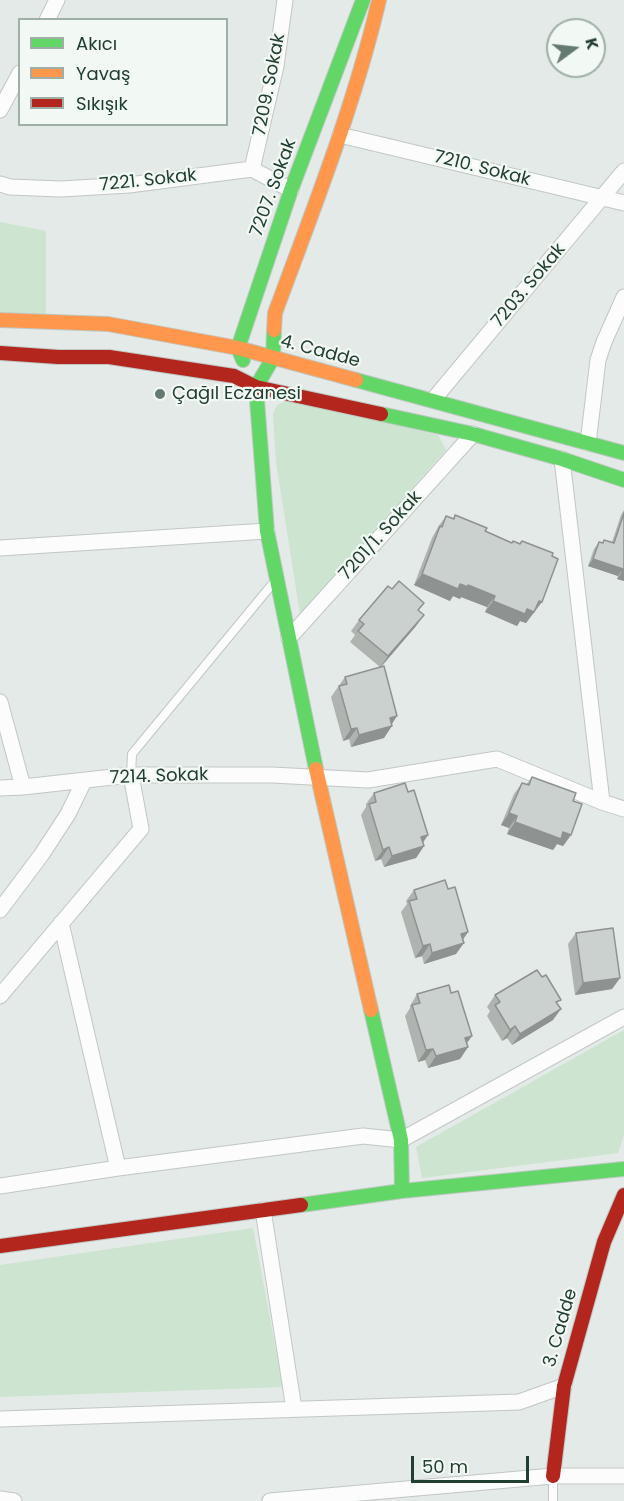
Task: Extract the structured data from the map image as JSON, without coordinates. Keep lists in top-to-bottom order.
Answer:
{
  "streets": {
    "street": [
      "7209. Sokak",
      "7210. Sokak",
      "7221. Sokak",
      "7207. Sokak",
      "7203. Sokak",
      "4. Cadde",
      "7201/1. Sokak",
      "7214. Sokak",
      "3. Cadde"
    ]
  },
  "crossings": [
    ["7209. Sokak", "7221. Sokak"],
    ["7210. Sokak", "7203. Sokak"],
    ["7207. Sokak", "4. Cadde"],
    ["7203. Sokak", "4. Cadde"]
  ],
  "places": ["Çağıl Eczanesi"],
  "legend": ["Akıcı", "Yavaş", "Sıkışık"],
  "scale_bar": "50 m",
  "north": "right"
}
